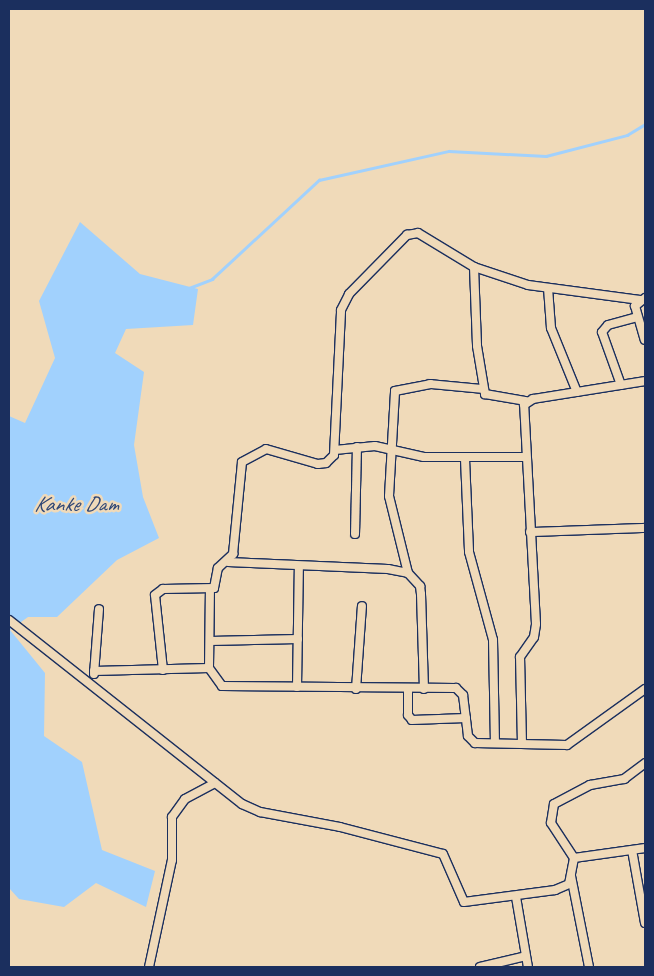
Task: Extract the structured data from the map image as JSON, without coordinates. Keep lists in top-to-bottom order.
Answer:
{
  "water": ["Kanke Dam"]
}
